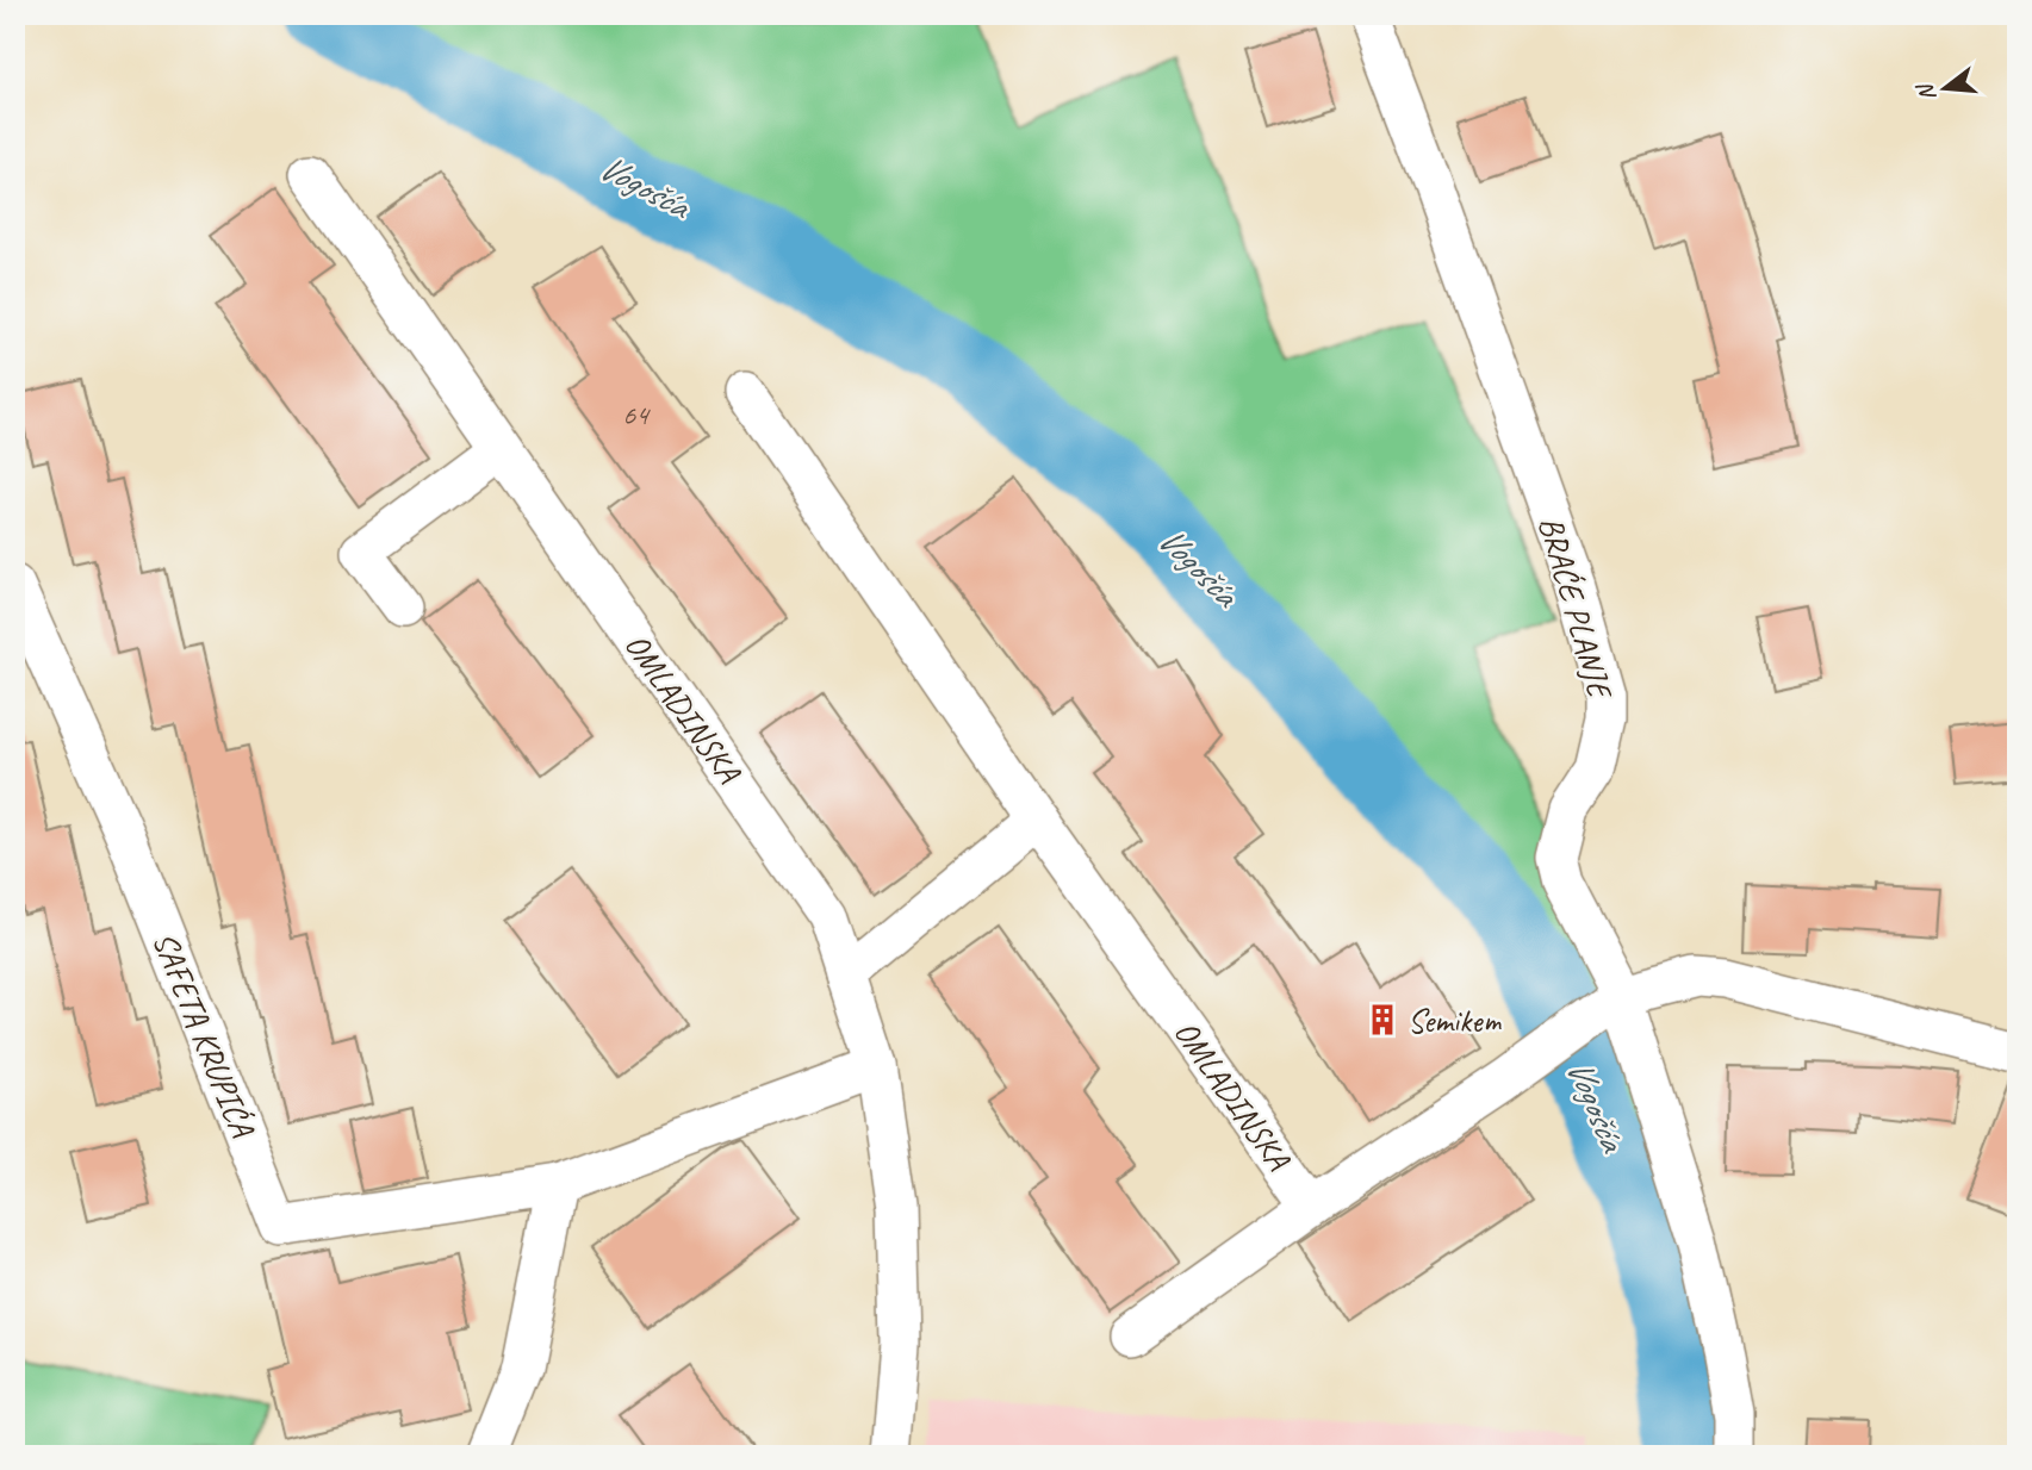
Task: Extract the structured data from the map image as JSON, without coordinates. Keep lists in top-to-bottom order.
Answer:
{
  "streets": {
    "street": ["BRAĆE PLANJE", "OMLADINSKA", "SAFETA KRUPIĆA"]
  },
  "crossings": [
    ["OMLADINSKA", "SAFETA KRUPIĆA"]
  ],
  "water": ["Vogošća"],
  "places": {
    "building": ["Semikem"]
  },
  "house_numbers": ["64"],
  "north": "left"
}
